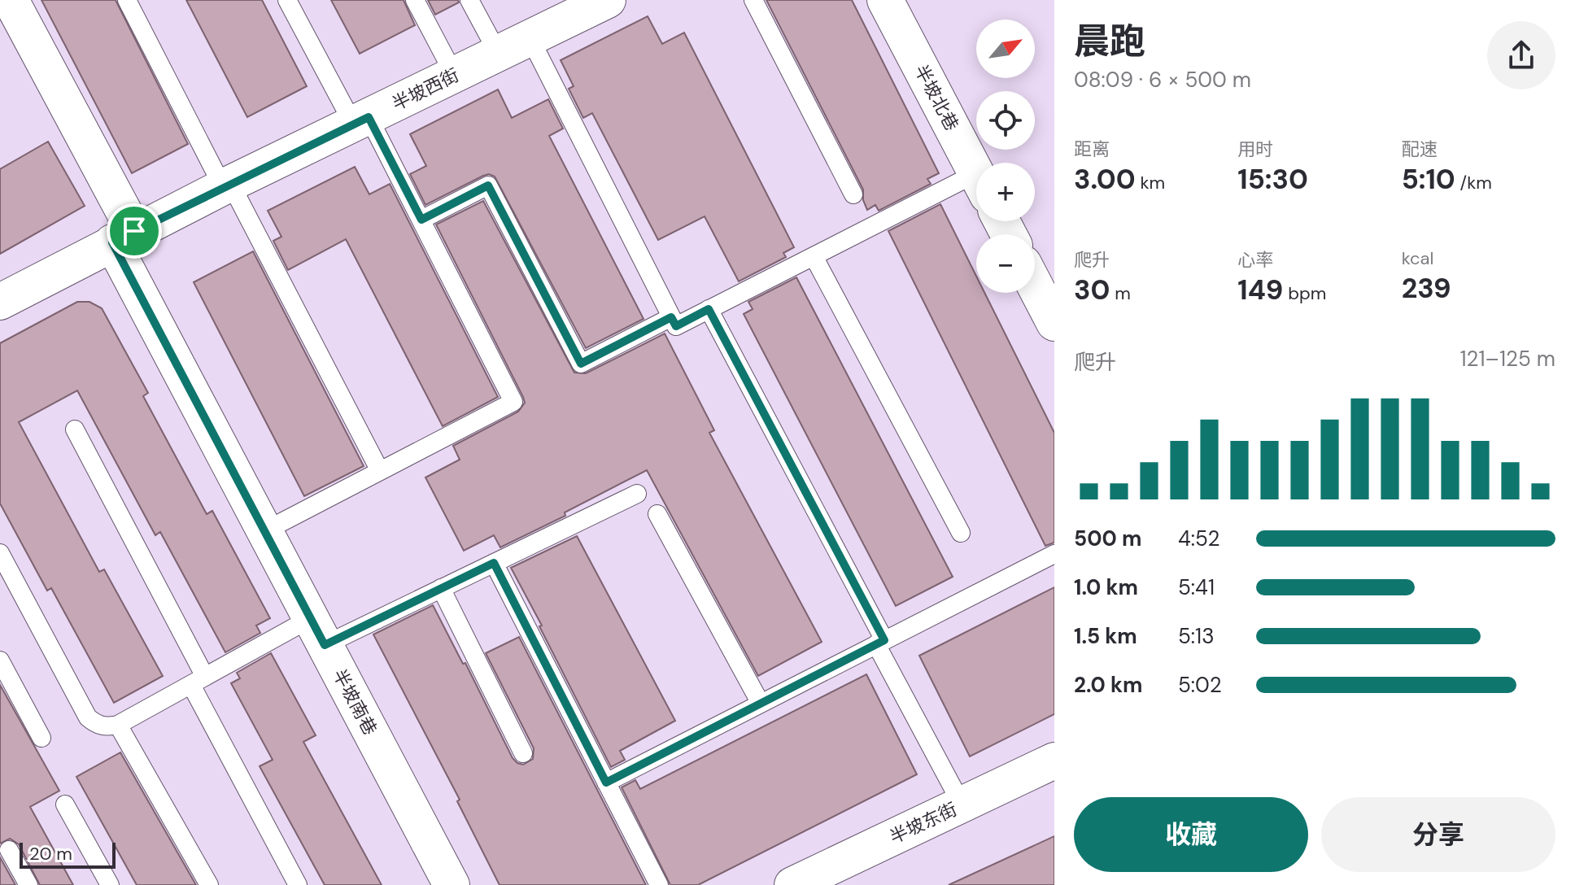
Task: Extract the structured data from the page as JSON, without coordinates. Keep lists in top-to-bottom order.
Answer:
{
  "streets": {
    "street": [
      "半坡西街",
      "半坡北巷",
      "半坡南巷",
      "半坡东街"
    ]
  },
  "crossings": [
    ["半坡西街", "半坡南巷"]
  ],
  "scale_bar": "20 m",
  "north": "top right",
  "page": {
    "heading": ["晨跑", "08:09 · 6 × 500 m"],
    "map_buttons": ["+", "−"],
    "stats": [
      ["距离", "3.00 km"],
      ["用时", "15:30"],
      ["配速", "5:10 /km"],
      ["爬升", "30 m"],
      ["心率", "149 bpm"],
      ["kcal", "239"]
    ],
    "chart": ["爬升", "121–125 m"],
    "list": [
      {
        "name": "500 m",
        "note": "4:52"
      },
      {
        "name": "1.0 km",
        "note": "5:41"
      },
      {
        "name": "1.5 km",
        "note": "5:13"
      },
      {
        "name": "2.0 km",
        "note": "5:02"
      }
    ],
    "buttons": ["收藏", "分享"],
    "scale": "20 m"
  }
}
